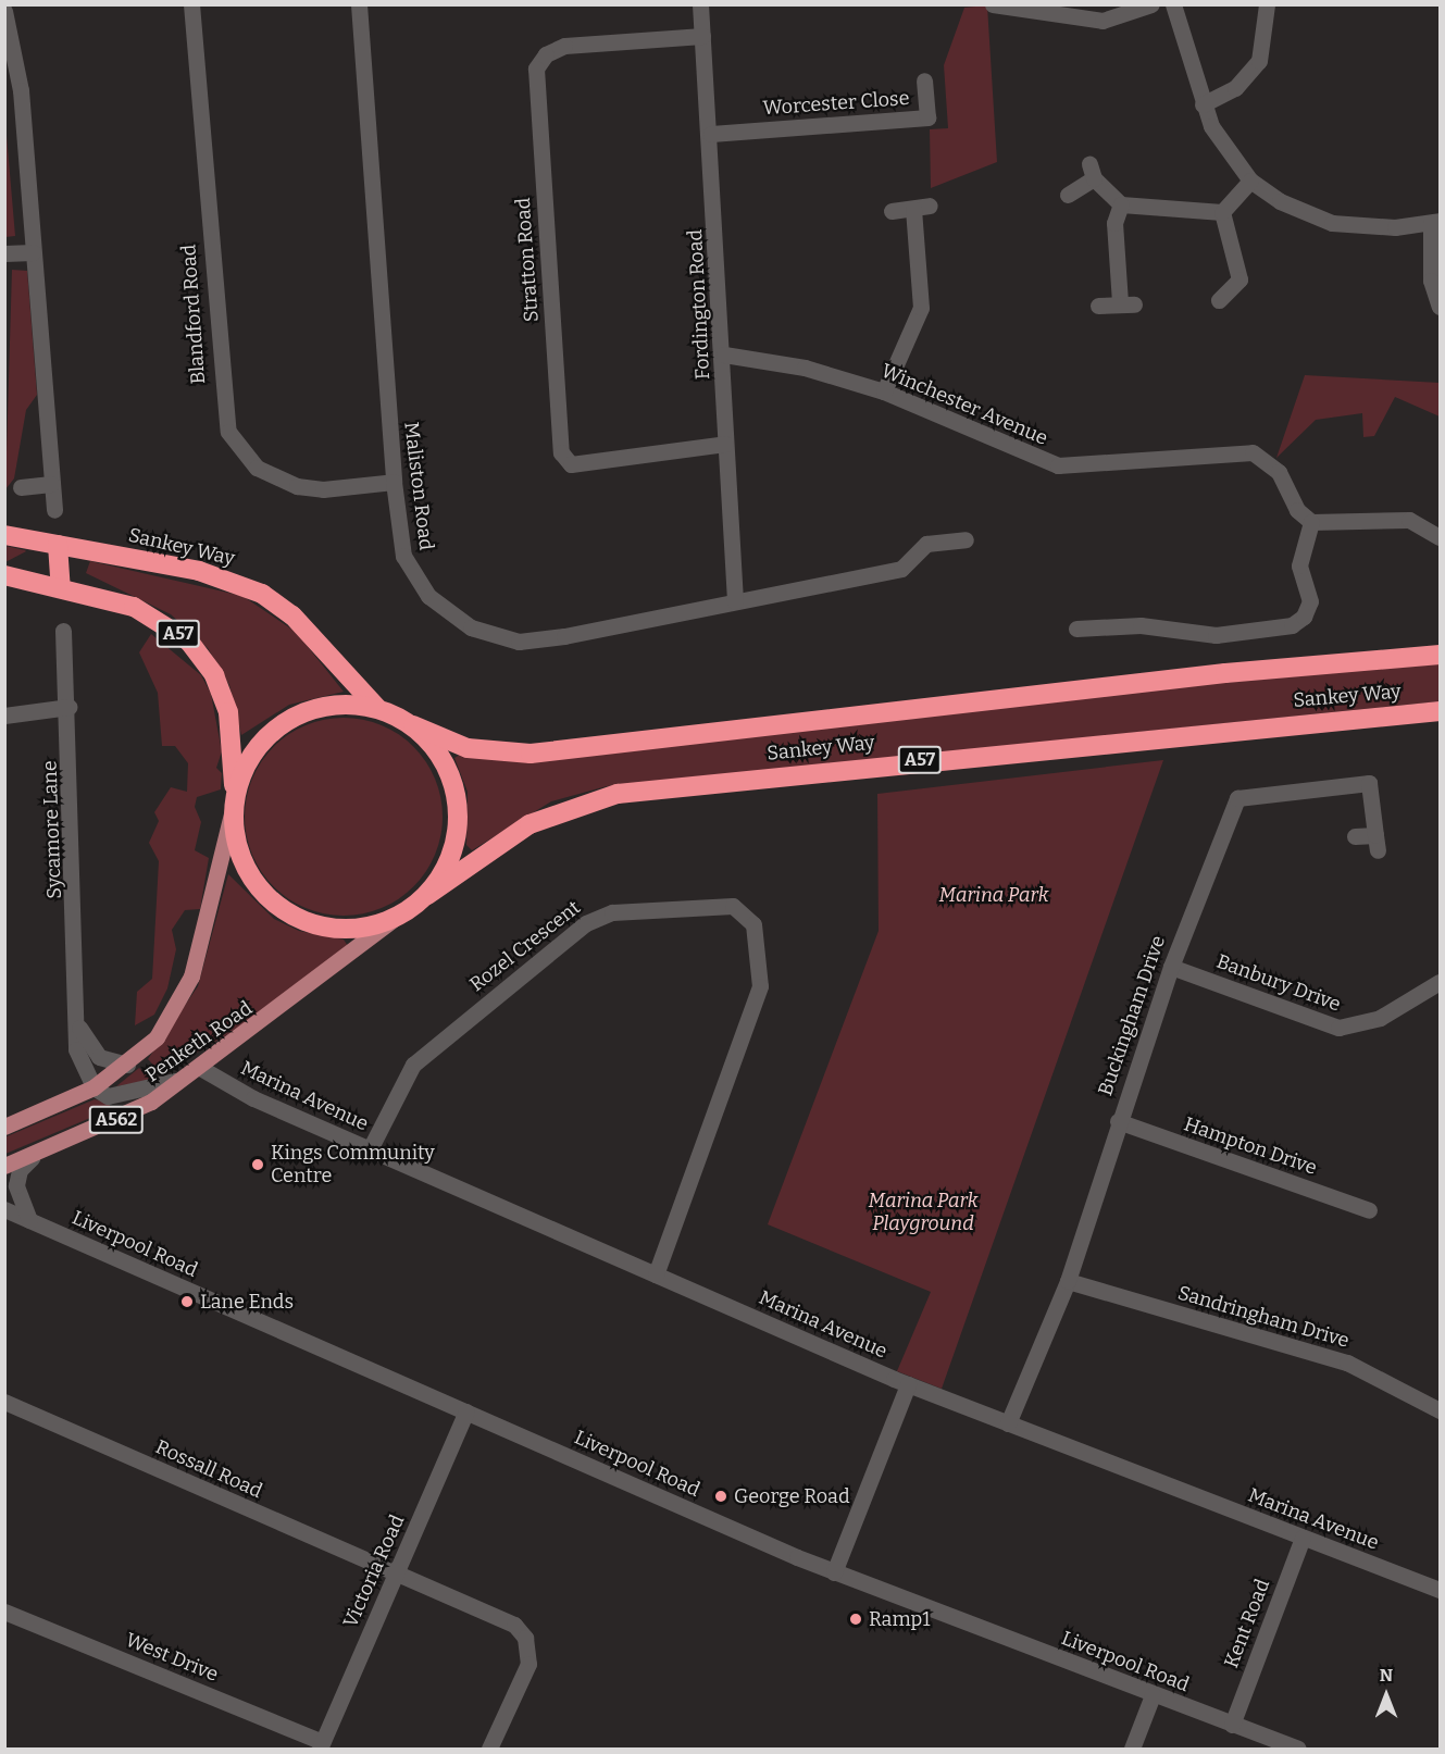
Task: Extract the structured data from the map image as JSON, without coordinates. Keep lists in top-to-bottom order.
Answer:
{
  "streets": {
    "highway": ["Sankey Way", "A57"],
    "main road": ["Penketh Road", "A562"],
    "street": [
      "Worcester Close",
      "Stratton Road",
      "Fordington Road",
      "Blandford Road",
      "Winchester Avenue",
      "Maliston Road",
      "Sycamore Lane",
      "Rozel Crescent",
      "Banbury Drive",
      "Buckingham Drive",
      "Marina Avenue",
      "Hampton Drive",
      "Liverpool Road",
      "Sandringham Drive",
      "Rossall Road",
      "Victoria Road",
      "Kent Road",
      "West Drive"
    ]
  },
  "crossings": [
    ["Worcester Close", "Fordington Road"],
    ["Stratton Road", "Fordington Road"],
    ["Fordington Road", "Winchester Avenue"],
    ["Fordington Road", "Maliston Road"],
    ["Blandford Road", "Maliston Road"],
    ["Sankey Way", "A57"],
    ["Sankey Way", "Penketh Road"],
    ["A57", "Penketh Road"],
    ["Sycamore Lane", "Penketh Road"],
    ["Rozel Crescent", "Marina Avenue"],
    ["Banbury Drive", "Buckingham Drive"],
    ["Buckingham Drive", "Marina Avenue"],
    ["Buckingham Drive", "Hampton Drive"],
    ["Buckingham Drive", "Sandringham Drive"],
    ["Penketh Road", "Marina Avenue"],
    ["Marina Avenue", "Kent Road"],
    ["Liverpool Road", "Victoria Road"],
    ["Liverpool Road", "Kent Road"],
    ["Rossall Road", "Victoria Road"],
    ["Victoria Road", "West Drive"]
  ],
  "parks": ["Marina Park", "Marina Park Playground"],
  "places": [
    "Kings Community Centre",
    "Lane Ends",
    "George Road",
    "Ramp1"
  ],
  "north": "top"
}
